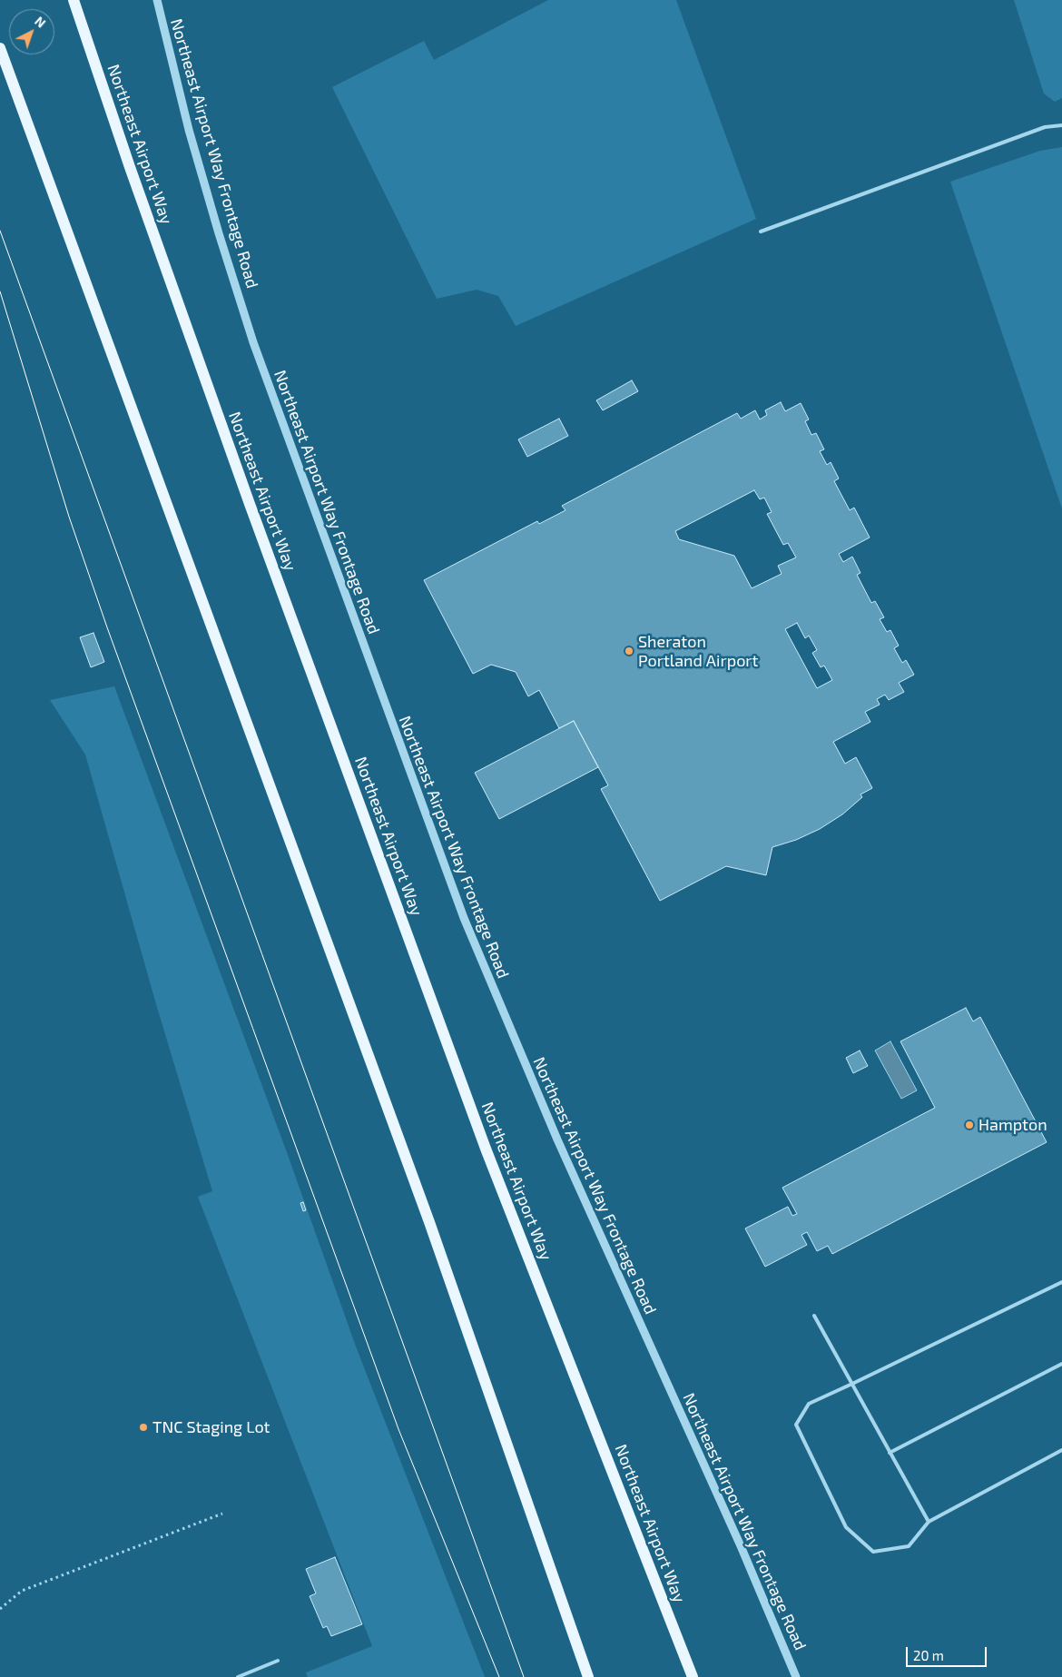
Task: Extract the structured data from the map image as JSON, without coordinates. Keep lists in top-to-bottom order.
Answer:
{
  "streets": {
    "main road": ["Northeast Airport Way"],
    "street": ["Northeast Airport Way Frontage Road"]
  },
  "places": ["Sheraton Portland Airport", "Hampton", "TNC Staging Lot"],
  "scale_bar": "20 m",
  "north": "top right"
}
